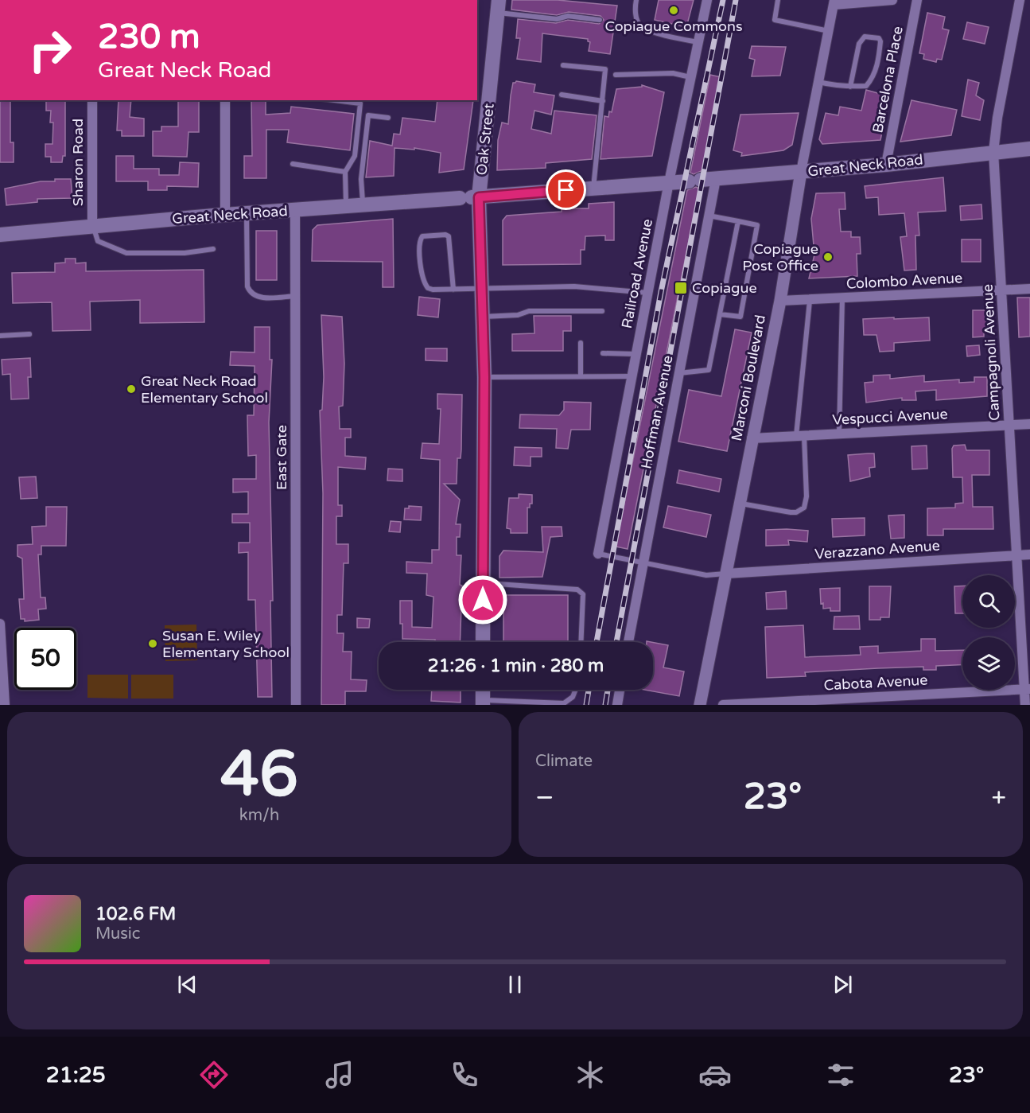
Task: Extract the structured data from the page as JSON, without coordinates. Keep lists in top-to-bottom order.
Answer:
{
  "streets": {
    "main road": ["Oak Street", "Great Neck Road"],
    "street": [
      "Barcelona Place",
      "Sharon Road",
      "Railroad Avenue",
      "Colombo Avenue",
      "Campagnoli Avenue",
      "Marconi Boulevard",
      "Hoffman Avenue",
      "Vespucci Avenue",
      "East Gate",
      "Verazzano Avenue",
      "Cabota Avenue"
    ]
  },
  "crossings": [
    ["Barcelona Place", "Great Neck Road"],
    ["Oak Street", "Great Neck Road"],
    ["Sharon Road", "Great Neck Road"],
    ["Great Neck Road", "Railroad Avenue"],
    ["Great Neck Road", "Campagnoli Avenue"],
    ["Great Neck Road", "Marconi Boulevard"],
    ["Great Neck Road", "Hoffman Avenue"],
    ["Great Neck Road", "East Gate"],
    ["Colombo Avenue", "Campagnoli Avenue"],
    ["Colombo Avenue", "Marconi Boulevard"],
    ["Campagnoli Avenue", "Vespucci Avenue"],
    ["Campagnoli Avenue", "Verazzano Avenue"],
    ["Campagnoli Avenue", "Cabota Avenue"],
    ["Marconi Boulevard", "Vespucci Avenue"],
    ["Marconi Boulevard", "Verazzano Avenue"]
  ],
  "places": {
    "other": [
      "Copiague Commons",
      "Copiague Post Office",
      "Great Neck Road Elementary School",
      "Susan E. Wiley Elementary School"
    ],
    "transit": ["Copiague"]
  },
  "page": {
    "turn": ["230 m", "Great Neck Road"],
    "limit": "50",
    "trip": "21:26 · 1 min · 280 m",
    "tile": [
      ["46", "km/h"],
      "Climate"
    ],
    "heat": ["−", "23°", "+"],
    "song": ["102.6 FM", "Music"],
    "tabs": ["21:25", "23°"]
  }
}
